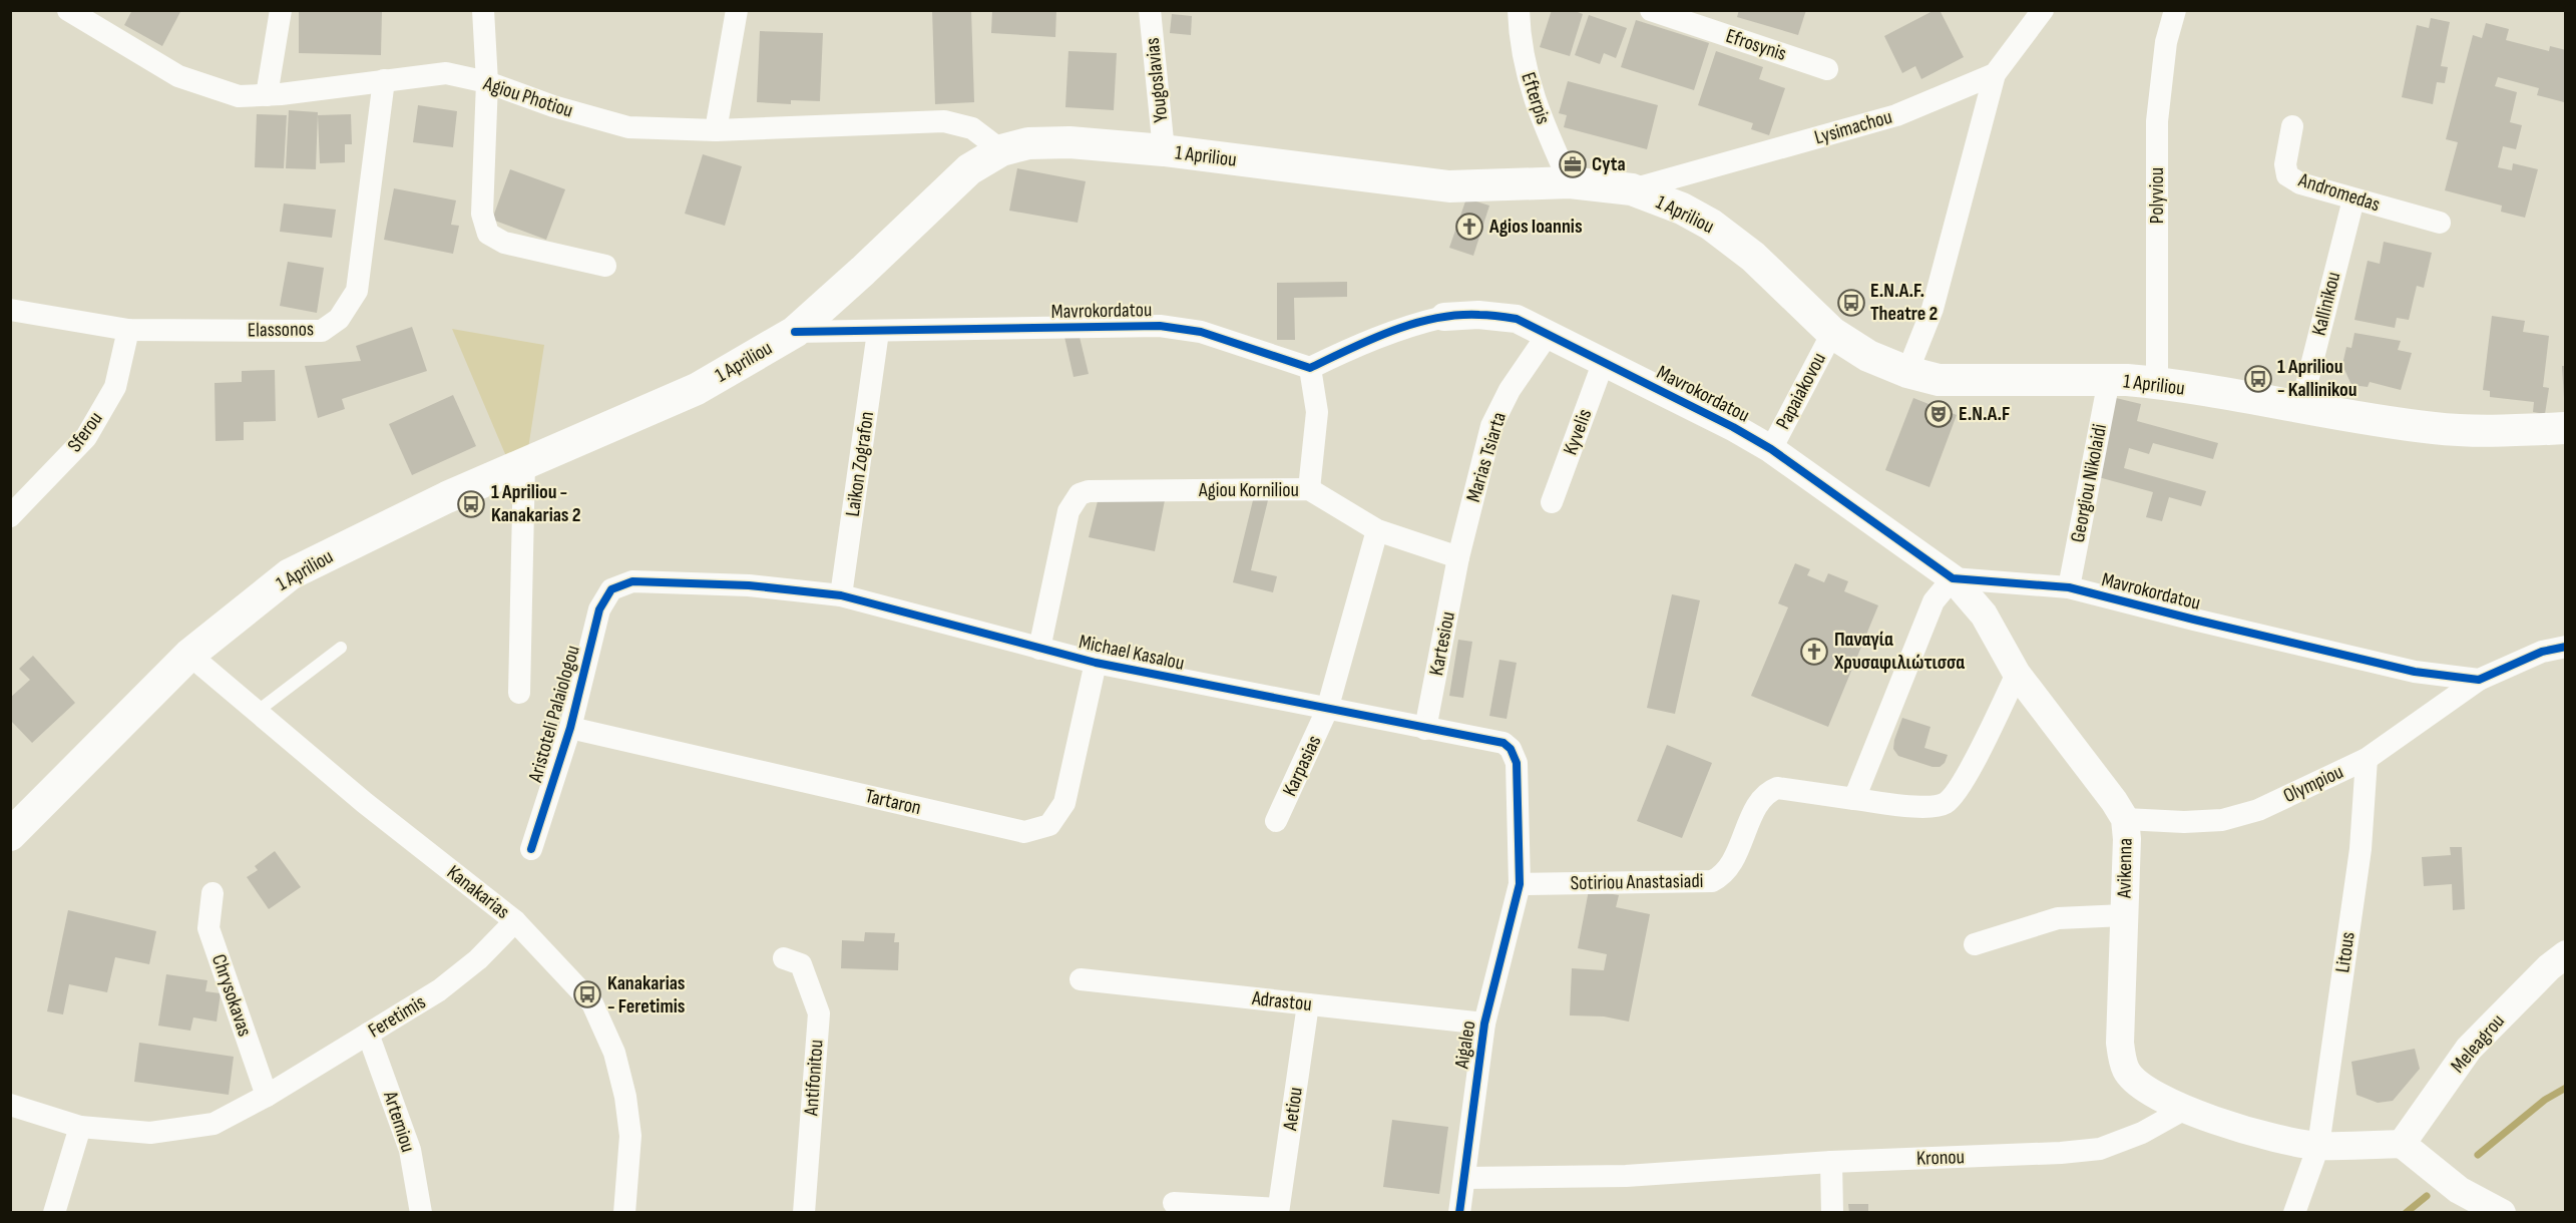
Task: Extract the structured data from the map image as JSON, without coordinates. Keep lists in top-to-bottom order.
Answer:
{
  "streets": {
    "main road": ["1 Apriliou"],
    "street": [
      "Efrosynis",
      "Yougoslavias",
      "Agiou Photiou",
      "Efterpis",
      "Lysimachou",
      "Andromedas",
      "Polyviou",
      "Kallinikou",
      "Mavrokordatou",
      "Elassonos",
      "Papaiakovou",
      "Sferou",
      "Kyvelis",
      "Marias Tsiarta",
      "Laikon Zografon",
      "Georgiou Nikolaidi",
      "Agiou Korniliou",
      "Kartesiou",
      "Michael Kasalou",
      "Aristoteli Palaiologou",
      "Karpasias",
      "Olympiou",
      "Tartaron",
      "Avikenna",
      "Sotiriou Anastasiadi",
      "Kanakarias",
      "Litous",
      "Chrysokavas",
      "Adrastou",
      "Feretimis",
      "Meleagrou",
      "Aigaleo",
      "Antifonitou",
      "Aetiou",
      "Artemiou",
      "Kronou"
    ]
  },
  "crossings": [
    ["Yougoslavias", "1 Apriliou"],
    ["Agiou Photiou", "1 Apriliou"],
    ["Agiou Photiou", "Elassonos"],
    ["Efterpis", "1 Apriliou"],
    ["Lysimachou", "1 Apriliou"],
    ["1 Apriliou", "Polyviou"],
    ["1 Apriliou", "Kallinikou"],
    ["1 Apriliou", "Mavrokordatou"],
    ["1 Apriliou", "Papaiakovou"],
    ["1 Apriliou", "Georgiou Nikolaidi"],
    ["1 Apriliou", "Kanakarias"],
    ["Andromedas", "Kallinikou"],
    ["Mavrokordatou", "Papaiakovou"],
    ["Mavrokordatou", "Kyvelis"],
    ["Mavrokordatou", "Marias Tsiarta"],
    ["Mavrokordatou", "Laikon Zografon"],
    ["Mavrokordatou", "Georgiou Nikolaidi"],
    ["Mavrokordatou", "Olympiou"],
    ["Mavrokordatou", "Avikenna"],
    ["Elassonos", "Sferou"],
    ["Marias Tsiarta", "Agiou Korniliou"],
    ["Marias Tsiarta", "Kartesiou"],
    ["Laikon Zografon", "Michael Kasalou"],
    ["Agiou Korniliou", "Kartesiou"],
    ["Agiou Korniliou", "Michael Kasalou"],
    ["Agiou Korniliou", "Karpasias"],
    ["Kartesiou", "Michael Kasalou"],
    ["Michael Kasalou", "Aristoteli Palaiologou"],
    ["Michael Kasalou", "Karpasias"],
    ["Michael Kasalou", "Tartaron"],
    ["Michael Kasalou", "Sotiriou Anastasiadi"],
    ["Michael Kasalou", "Aigaleo"],
    ["Aristoteli Palaiologou", "Tartaron"],
    ["Olympiou", "Avikenna"],
    ["Olympiou", "Litous"],
    ["Avikenna", "Kronou"],
    ["Sotiriou Anastasiadi", "Aigaleo"],
    ["Kanakarias", "Feretimis"],
    ["Chrysokavas", "Feretimis"],
    ["Adrastou", "Aigaleo"],
    ["Adrastou", "Aetiou"],
    ["Feretimis", "Artemiou"],
    ["Aigaleo", "Kronou"]
  ],
  "places": {
    "office": ["Cyta"],
    "church": ["Agios Ioannis", "Παναγία Χρυσαφιλιώτισσα"],
    "bus stop": [
      "E.N.A.F. Theatre 2",
      "1 Apriliou - Kallinikou",
      "1 Apriliou - Kanakarias 2",
      "Kanakarias - Feretimis"
    ],
    "theatre": ["E.N.A.F"]
  }
}
